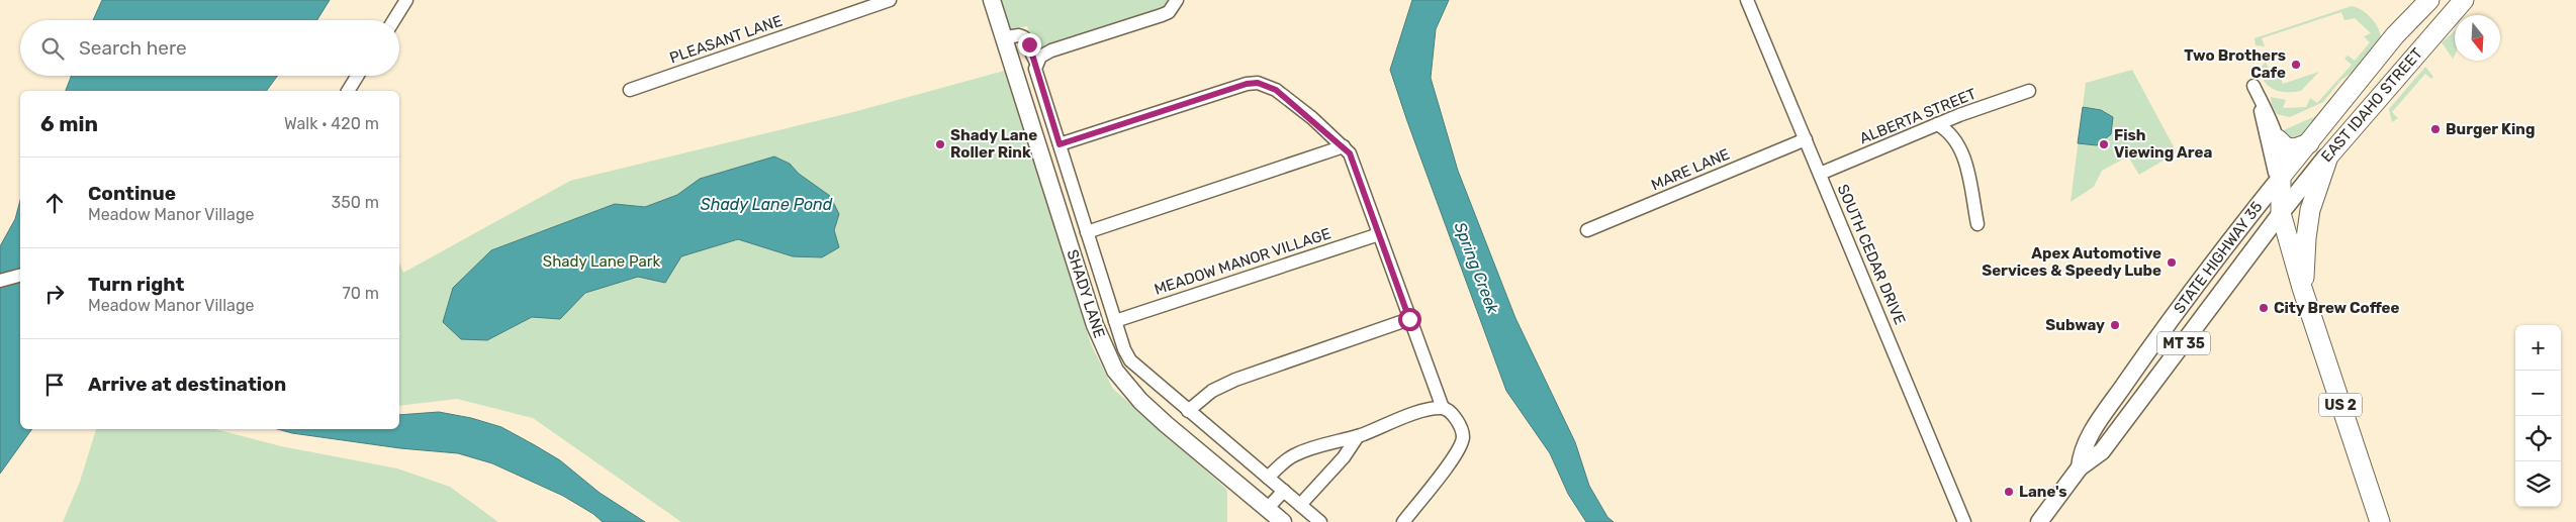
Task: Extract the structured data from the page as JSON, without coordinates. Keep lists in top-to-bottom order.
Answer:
{
  "streets": {
    "highway": ["EAST IDAHO STREET", "US 2"],
    "main road": ["STATE HIGHWAY 35", "SHADY LANE", "MT 35"],
    "street": [
      "PLEASANT LANE",
      "ALBERTA STREET",
      "MARE LANE",
      "SOUTH CEDAR DRIVE",
      "MEADOW MANOR VILLAGE"
    ]
  },
  "crossings": [
    ["EAST IDAHO STREET", "STATE HIGHWAY 35"],
    ["EAST IDAHO STREET", "US 2"],
    ["ALBERTA STREET", "SOUTH CEDAR DRIVE"],
    ["MARE LANE", "SOUTH CEDAR DRIVE"],
    ["STATE HIGHWAY 35", "US 2"]
  ],
  "water": ["Shady Lane Pond", "Spring Creek"],
  "parks": ["Shady Lane Park"],
  "places": [
    "Two Brothers Cafe",
    "Burger King",
    "Shady Lane Roller Rink",
    "Fish Viewing Area",
    "Apex Automotive Services & Speedy Lube",
    "City Brew Coffee",
    "Subway",
    "Lane's"
  ],
  "north": "bottom",
  "page": {
    "search": "Search here",
    "heading": ["6 min", "Walk · 420 m"],
    "list": [
      ["Continue", "Meadow Manor Village", "350 m"],
      ["Turn right", "Meadow Manor Village", "70 m"],
      "Arrive at destination"
    ],
    "map_buttons": ["+", "−"]
  }
}
